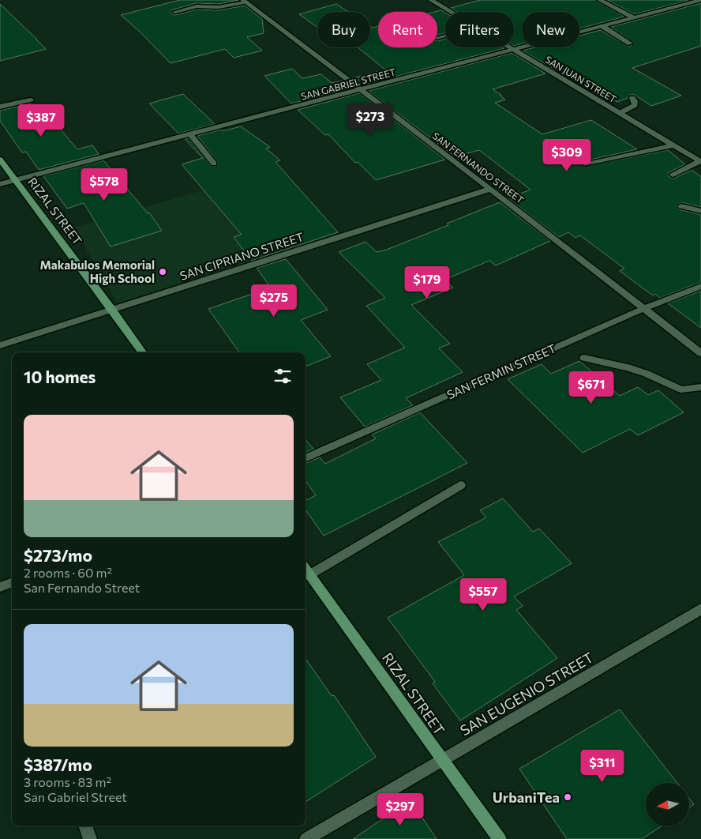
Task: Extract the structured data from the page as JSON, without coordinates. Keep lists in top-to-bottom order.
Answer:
{
  "streets": {
    "main road": ["RIZAL STREET"],
    "street": [
      "SAN JUAN STREET",
      "SAN GABRIEL STREET",
      "SAN FERNANDO STREET",
      "SAN CIPRIANO STREET",
      "SAN FERMIN STREET",
      "SAN EUGENIO STREET"
    ]
  },
  "crossings": [
    ["SAN JUAN STREET", "SAN GABRIEL STREET"],
    ["SAN GABRIEL STREET", "SAN FERNANDO STREET"],
    ["SAN GABRIEL STREET", "RIZAL STREET"],
    ["SAN FERNANDO STREET", "SAN CIPRIANO STREET"],
    ["SAN FERNANDO STREET", "SAN FERMIN STREET"],
    ["RIZAL STREET", "SAN CIPRIANO STREET"],
    ["RIZAL STREET", "SAN EUGENIO STREET"]
  ],
  "places": ["Makabulos Memorial High School", "UrbaniTea"],
  "north": "left",
  "page": {
    "chip": [
      "Buy",
      "Rent",
      "Filters",
      "New"
    ],
    "price": [
      "$273",
      "$387",
      "$309",
      "$578",
      "$179",
      "$275",
      "$671",
      "$557",
      "$311",
      "$297"
    ],
    "heading": "10 homes",
    "list": [
      {
        "name": "$273/mo",
        "note": "2 rooms · 60 m² · San Fernando Street"
      },
      {
        "name": "$387/mo",
        "note": "3 rooms · 83 m² · San Gabriel Street"
      }
    ]
  }
}
